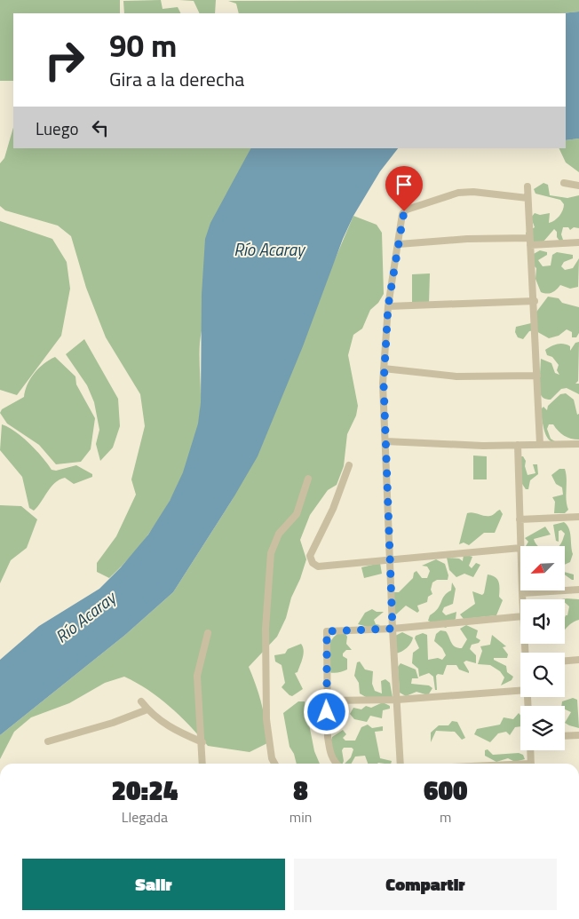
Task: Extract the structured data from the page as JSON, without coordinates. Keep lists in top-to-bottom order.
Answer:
{
  "water": ["Río Acaray"],
  "north": "bottom left",
  "page": {
    "turn": ["90 m", "Gira a la derecha"],
    "then": "Luego",
    "eta": [
      "20:24",
      "Llegada",
      "8",
      "min",
      "600",
      "m"
    ],
    "buttons": ["Salir", "Compartir"]
  }
}
